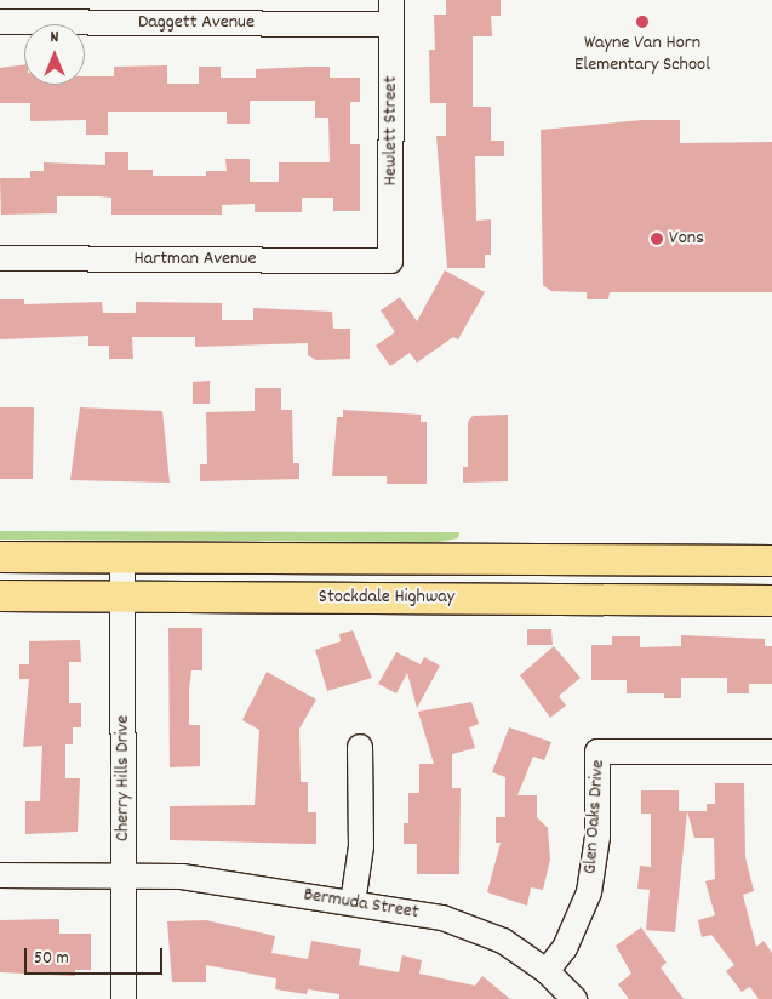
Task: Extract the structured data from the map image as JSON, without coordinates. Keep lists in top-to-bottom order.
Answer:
{
  "streets": {
    "main road": ["Stockdale Highway"],
    "street": [
      "Daggett Avenue",
      "Hewlett Street",
      "Hartman Avenue",
      "Cherry Hills Drive",
      "Glen Oaks Drive",
      "Bermuda Street"
    ]
  },
  "crossings": [
    ["Daggett Avenue", "Hewlett Street"],
    ["Hewlett Street", "Hartman Avenue"],
    ["Stockdale Highway", "Cherry Hills Drive"],
    ["Cherry Hills Drive", "Bermuda Street"],
    ["Glen Oaks Drive", "Bermuda Street"]
  ],
  "places": ["Wayne Van Horn Elementary School", "Vons"],
  "scale_bar": "50 m",
  "north": "top"
}
